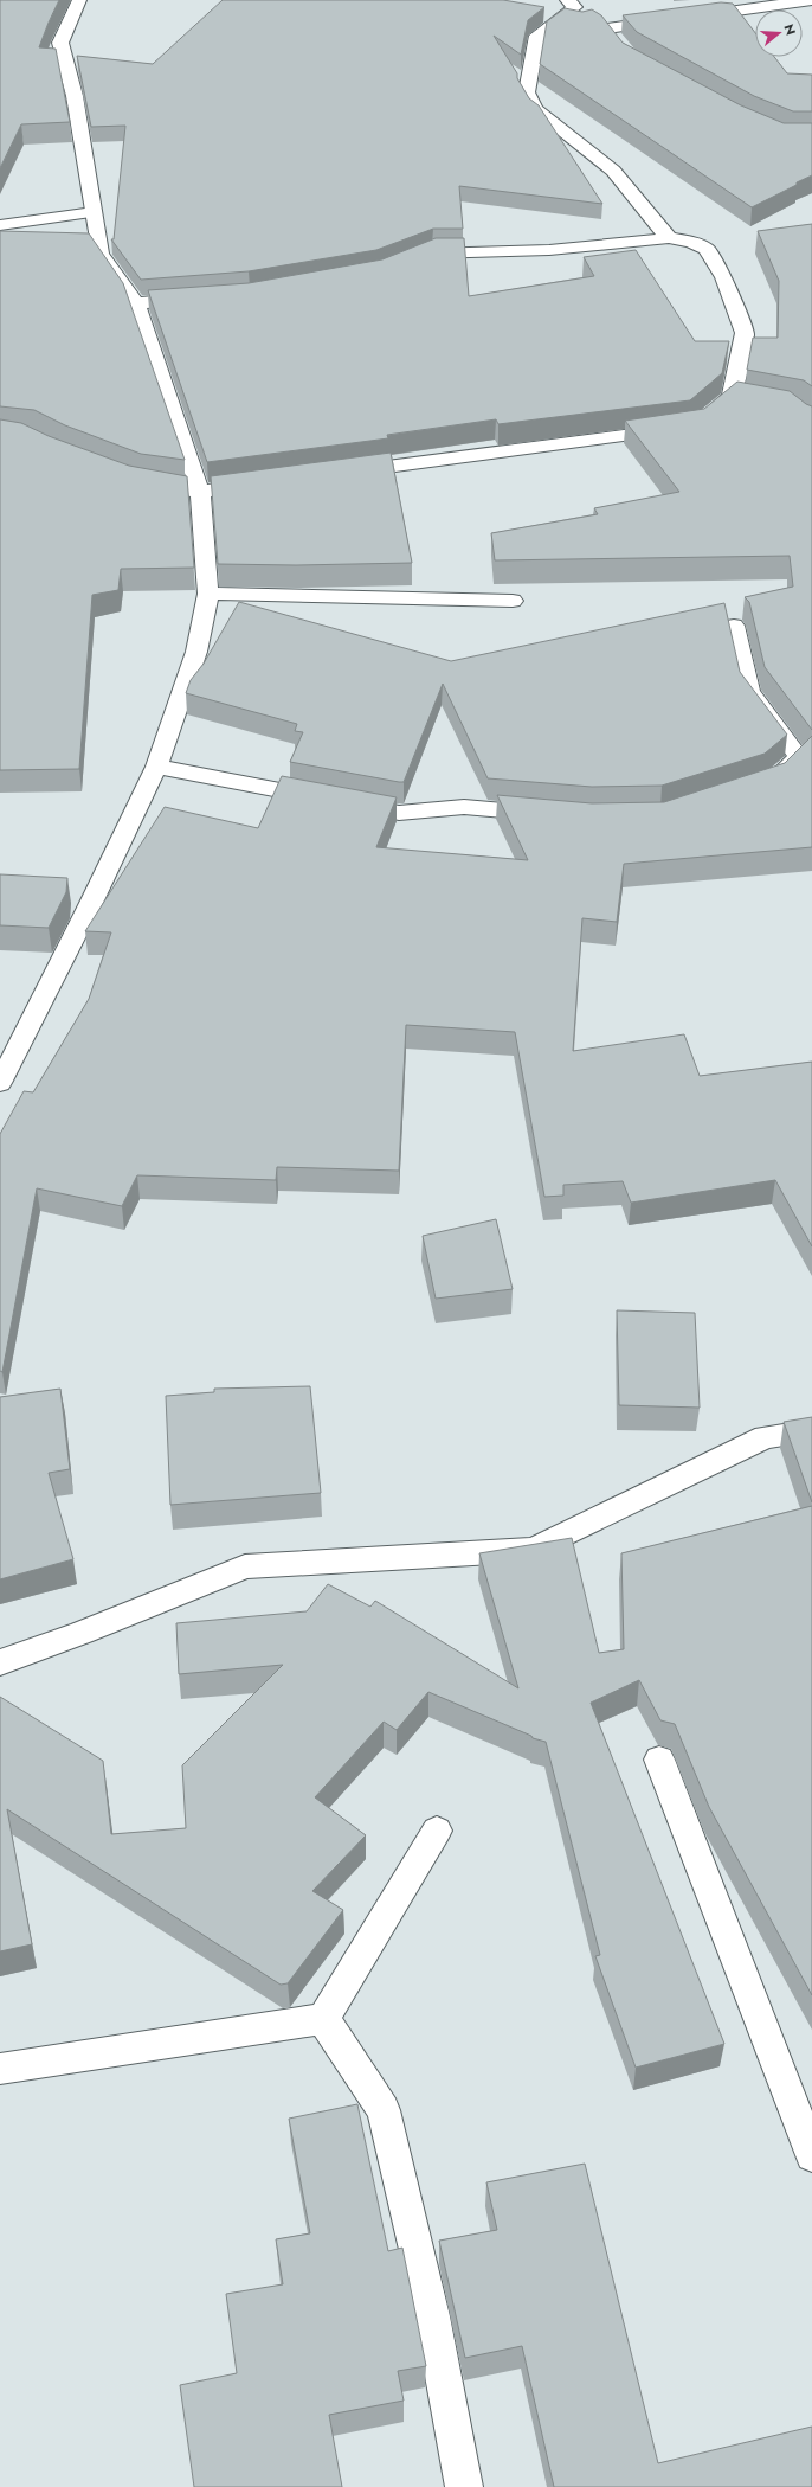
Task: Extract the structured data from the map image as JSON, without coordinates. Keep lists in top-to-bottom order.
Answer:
{
  "north": "right"
}
